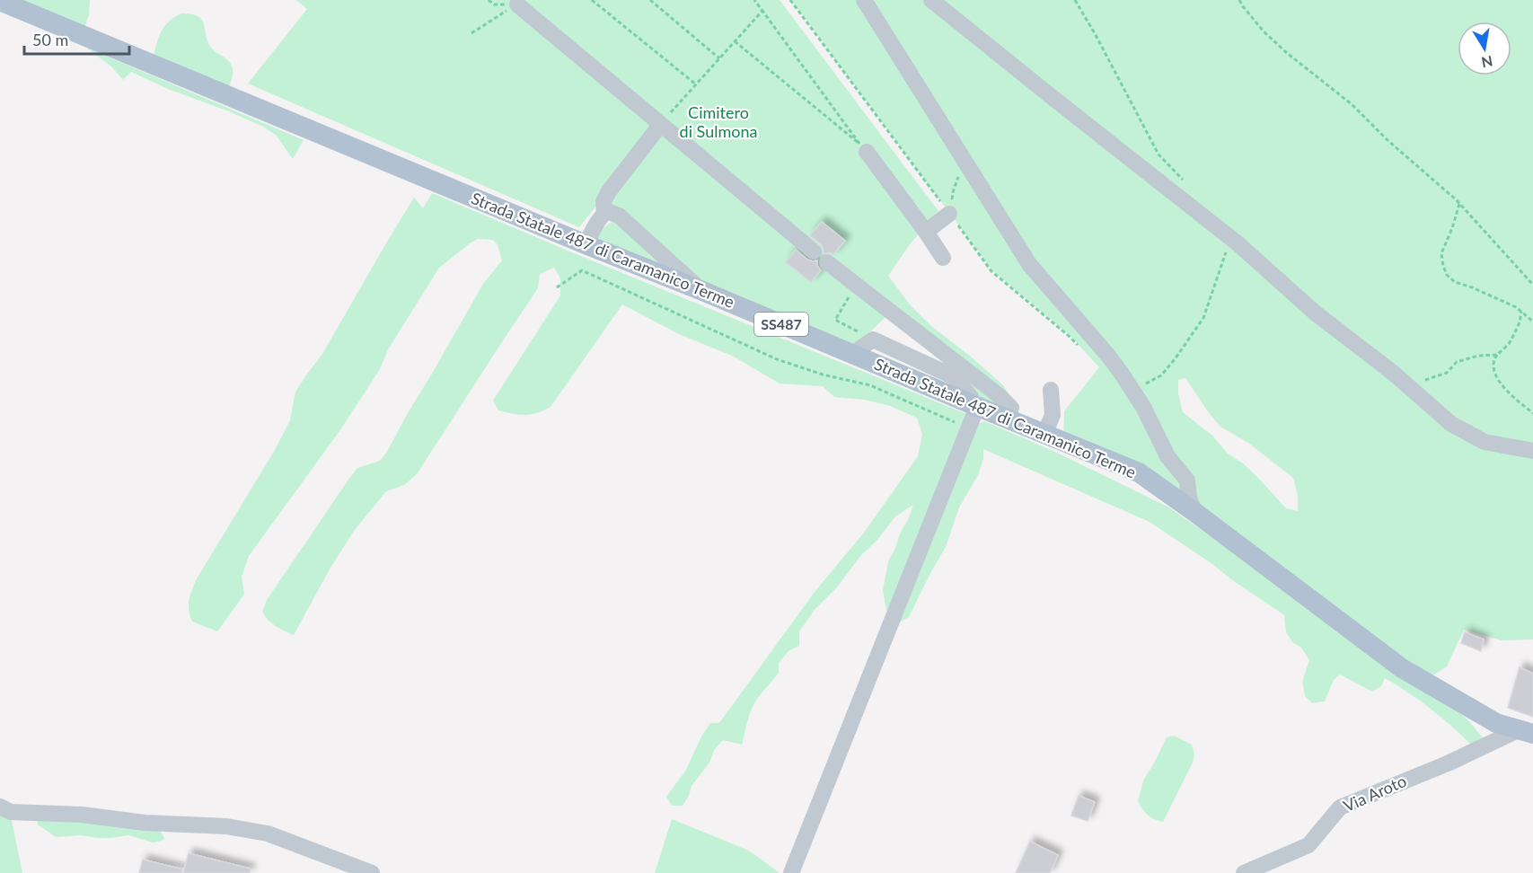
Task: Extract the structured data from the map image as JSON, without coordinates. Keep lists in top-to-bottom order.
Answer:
{
  "streets": {
    "main road": ["Strada Statale 487 di Caramanico Terme", "SS487"],
    "street": ["Via Aroto"]
  },
  "crossings": [
    ["Strada Statale 487 di Caramanico Terme", "Via Aroto"]
  ],
  "parks": ["Cimitero di Sulmona"],
  "scale_bar": "50 m",
  "north": "bottom"
}
